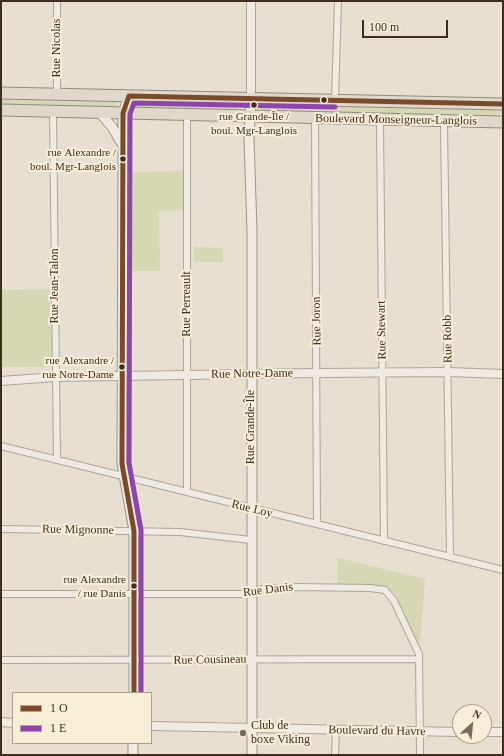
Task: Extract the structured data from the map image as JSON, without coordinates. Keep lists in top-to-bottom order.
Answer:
{
  "streets": {
    "highway": ["Boulevard Monseigneur-Langlois"],
    "main road": ["Rue Grande-Île"],
    "street": [
      "Rue Nicolas",
      "Rue Jean-Talon",
      "Rue Perreault",
      "Rue Joron",
      "Rue Stewart",
      "Rue Robb",
      "Rue Notre-Dame",
      "Rue Loy",
      "Rue Mignonne",
      "Rue Danis",
      "Rue Cousineau",
      "Boulevard du Havre"
    ]
  },
  "crossings": [
    ["Rue Nicolas", "Boulevard Monseigneur-Langlois"],
    ["Boulevard Monseigneur-Langlois", "Rue Jean-Talon"],
    ["Boulevard Monseigneur-Langlois", "Rue Perreault"],
    ["Boulevard Monseigneur-Langlois", "Rue Joron"],
    ["Boulevard Monseigneur-Langlois", "Rue Stewart"],
    ["Boulevard Monseigneur-Langlois", "Rue Robb"],
    ["Boulevard Monseigneur-Langlois", "Rue Grande-Île"],
    ["Rue Jean-Talon", "Rue Notre-Dame"],
    ["Rue Jean-Talon", "Rue Loy"],
    ["Rue Perreault", "Rue Notre-Dame"],
    ["Rue Perreault", "Rue Loy"],
    ["Rue Joron", "Rue Notre-Dame"],
    ["Rue Joron", "Rue Loy"],
    ["Rue Stewart", "Rue Notre-Dame"],
    ["Rue Stewart", "Rue Loy"],
    ["Rue Robb", "Rue Notre-Dame"],
    ["Rue Robb", "Rue Loy"],
    ["Rue Notre-Dame", "Rue Grande-Île"],
    ["Rue Grande-Île", "Rue Loy"],
    ["Rue Grande-Île", "Rue Mignonne"],
    ["Rue Grande-Île", "Rue Danis"],
    ["Rue Grande-Île", "Rue Cousineau"],
    ["Rue Grande-Île", "Boulevard du Havre"],
    ["Rue Danis", "Rue Cousineau"],
    ["Rue Danis", "Boulevard du Havre"]
  ],
  "places": [
    "rue Grande-Île / boul. Mgr-Langlois",
    "rue Alexandre / boul. Mgr-Langlois",
    "rue Alexandre / rue Notre-Dame",
    "rue Alexandre / rue Danis",
    "Club de boxe Viking"
  ],
  "legend": ["1 O", "1 E"],
  "scale_bar": "100 m",
  "north": "top right"
}
